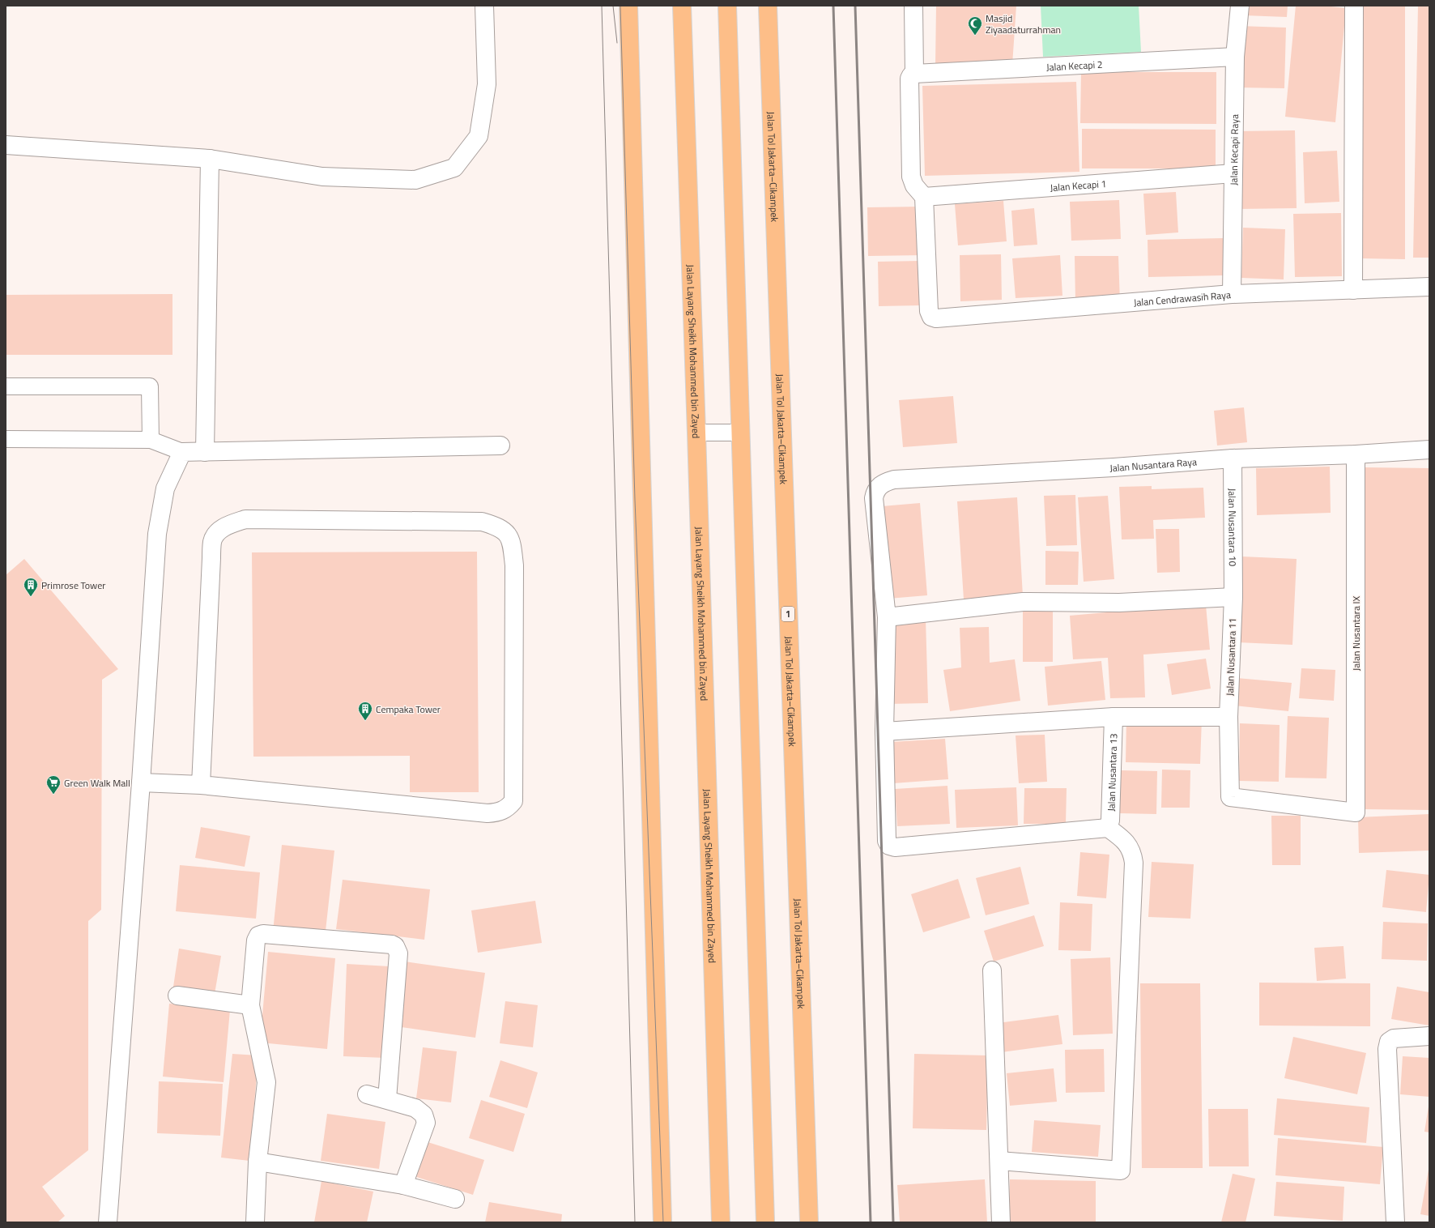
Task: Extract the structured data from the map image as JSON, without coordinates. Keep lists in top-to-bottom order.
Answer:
{
  "streets": {
    "highway": ["Jalan Tol Jakarta–Cikampek", "Jalan Layang Sheikh Mohammed bin Zayed", "1"],
    "street": [
      "Jalan Kecapi 2",
      "Jalan Kecapi Raya",
      "Jalan Kecapi 1",
      "Jalan Cendrawasih Raya",
      "Jalan Nusantara Raya",
      "Jalan Nusantara 10",
      "Jalan Nusantara IX",
      "Jalan Nusantara 11",
      "Jalan Nusantara 13"
    ]
  },
  "crossings": [
    ["Jalan Kecapi 2", "Jalan Kecapi Raya"],
    ["Jalan Kecapi Raya", "Jalan Kecapi 1"],
    ["Jalan Kecapi Raya", "Jalan Cendrawasih Raya"],
    ["Jalan Kecapi 1", "Jalan Cendrawasih Raya"],
    ["Jalan Nusantara Raya", "Jalan Nusantara 10"],
    ["Jalan Nusantara Raya", "Jalan Nusantara IX"],
    ["Jalan Nusantara 10", "Jalan Nusantara 11"],
    ["Jalan Nusantara IX", "Jalan Nusantara 11"]
  ],
  "places": {
    "mosque": ["Masjid Ziyaadaturrahman"],
    "building": ["Primrose Tower", "Cempaka Tower"],
    "supermarket": ["Green Walk Mall"]
  }
}
